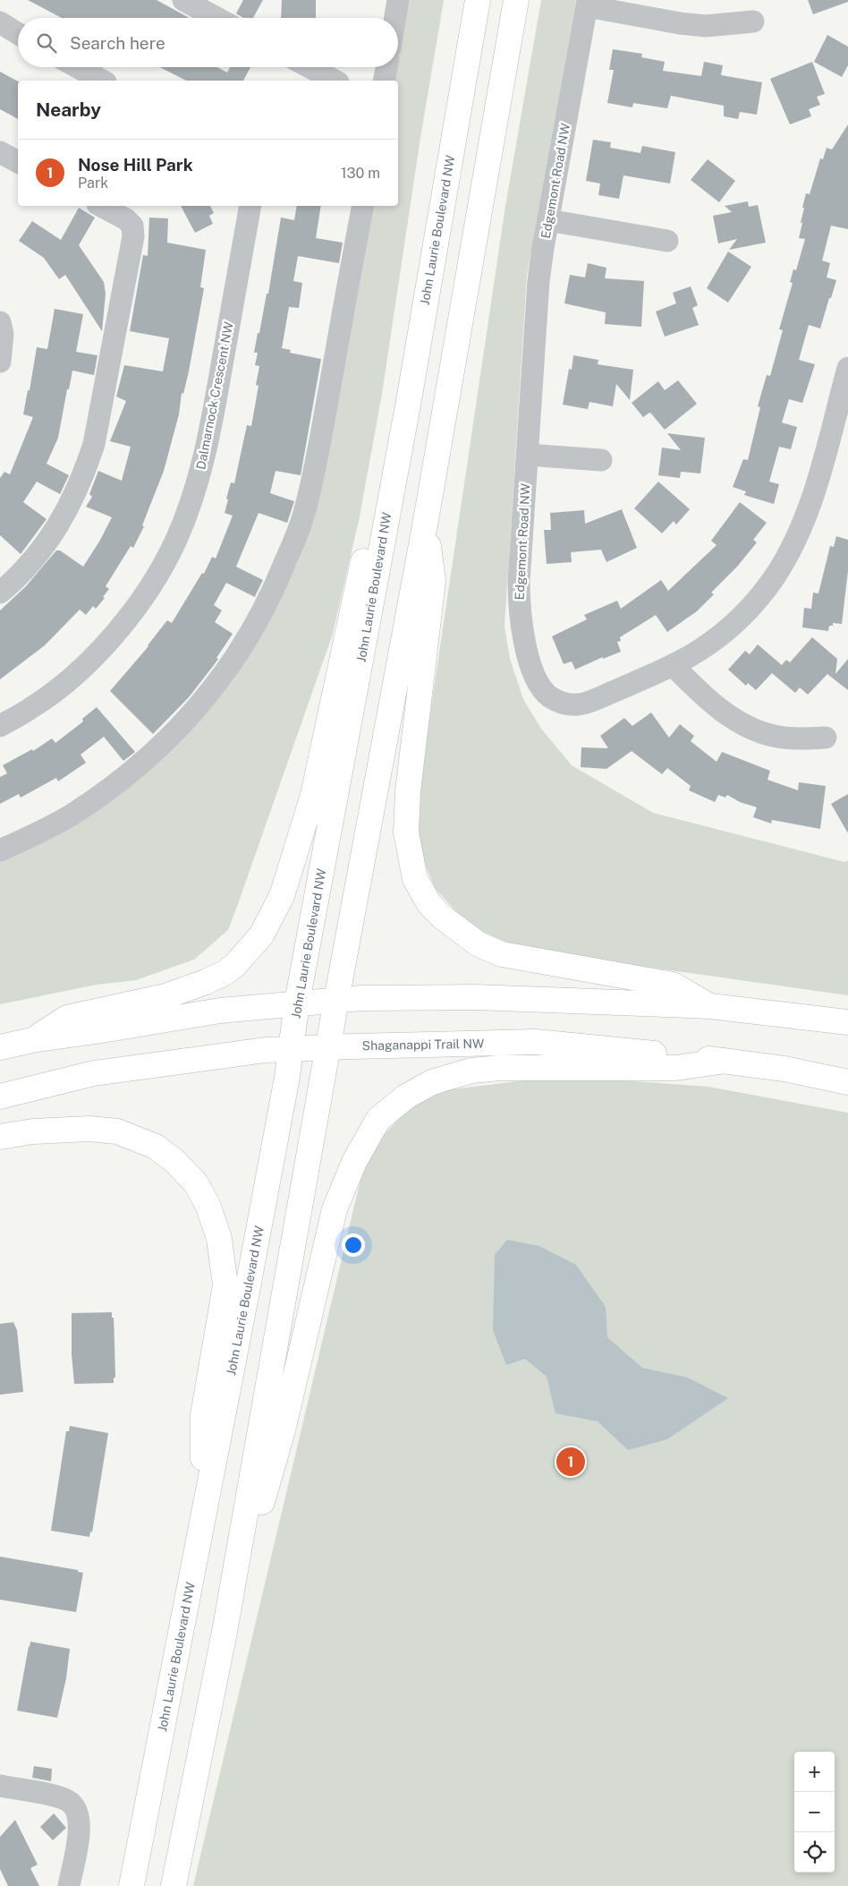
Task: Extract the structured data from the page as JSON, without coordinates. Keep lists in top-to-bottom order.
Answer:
{
  "streets": {
    "main road": ["John Laurie Boulevard NW", "Shaganappi Trail NW"],
    "street": ["Edgemont Road NW", "Dalmarnock Crescent NW"]
  },
  "crossings": [
    ["John Laurie Boulevard NW", "Shaganappi Trail NW"]
  ],
  "page": {
    "search": "Search here",
    "heading": "Nearby",
    "list": [
      {
        "mark": "1",
        "name": "Nose Hill Park",
        "note": "Park",
        "value": "130 m"
      }
    ],
    "pins": "1",
    "map_buttons": ["+", "−"]
  }
}
